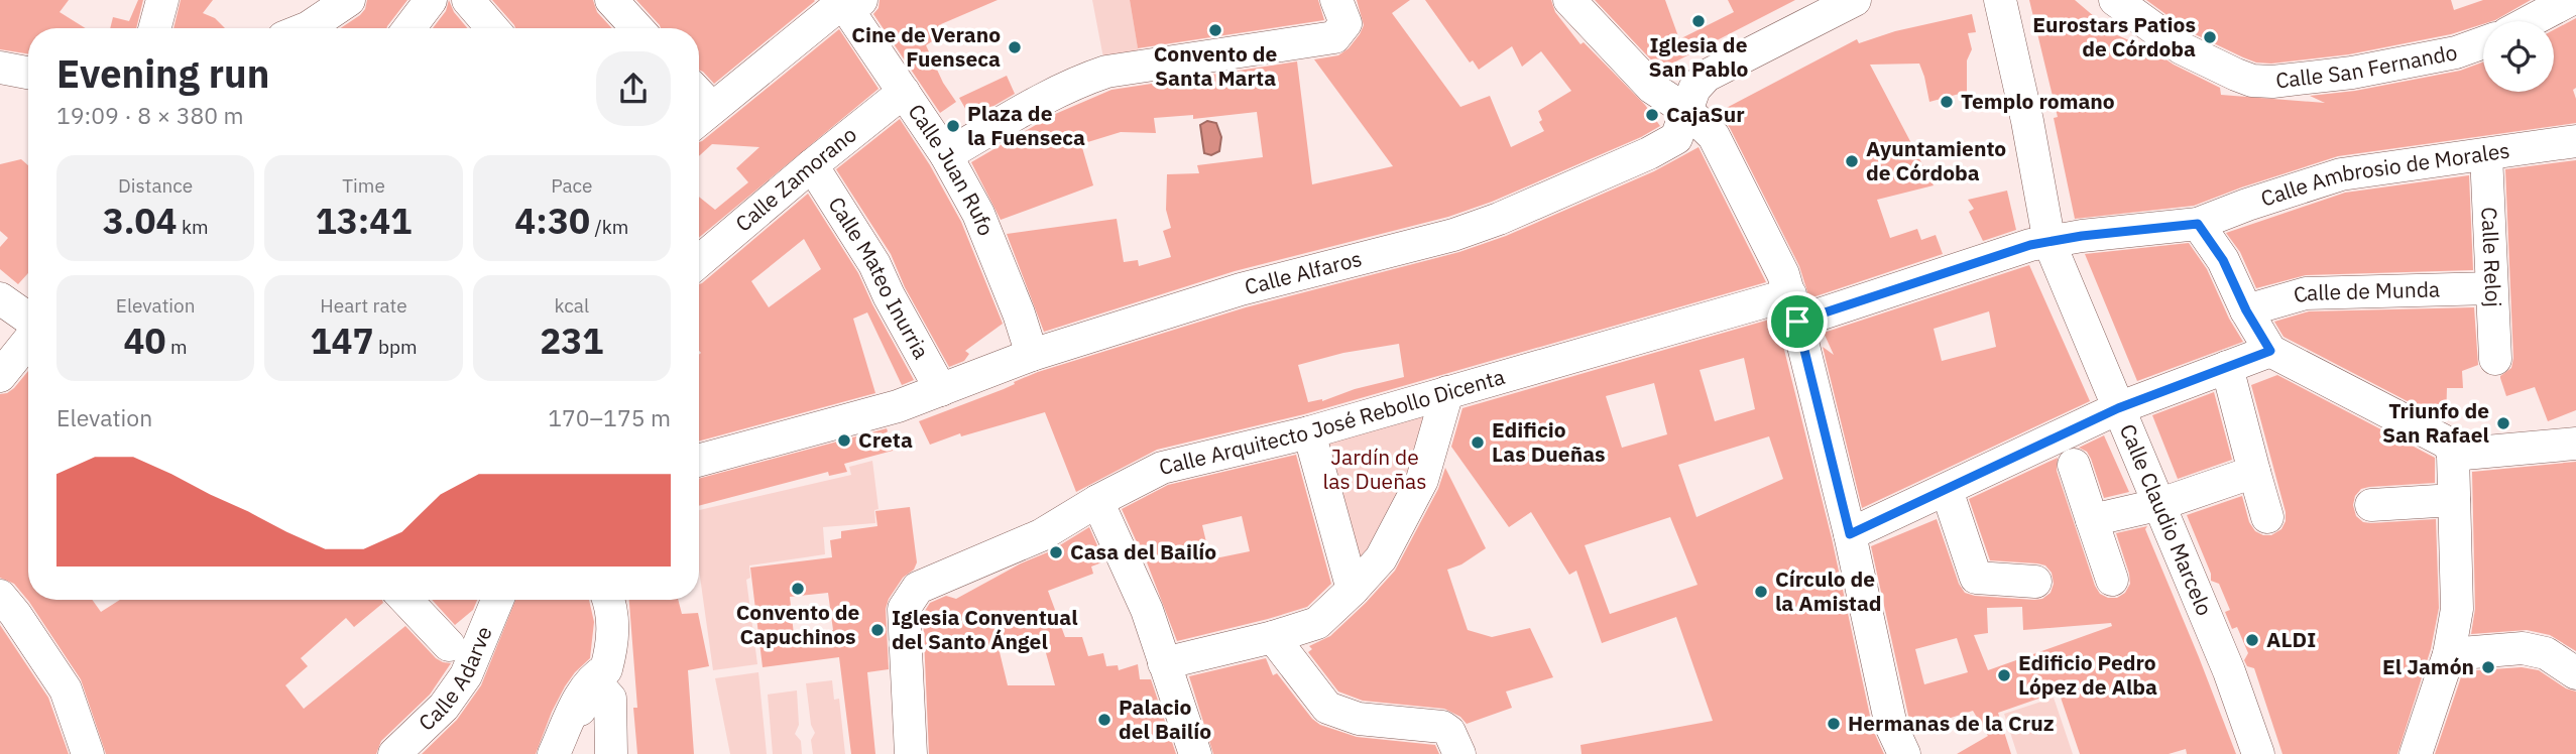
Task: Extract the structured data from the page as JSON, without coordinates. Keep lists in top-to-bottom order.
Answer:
{
  "streets": {
    "street": [
      "Calle San Fernando",
      "Calle Juan Rufo",
      "Calle Ambrosio de Morales",
      "Calle Zamorano",
      "Calle Reloj",
      "Calle Alfaros",
      "Calle Mateo Inurria",
      "Calle de Munda",
      "Calle Arquitecto José Rebollo Dicenta",
      "Calle Claudio Marcelo",
      "Calle Adarve"
    ]
  },
  "crossings": [
    ["Calle Juan Rufo", "Calle Zamorano"],
    ["Calle Juan Rufo", "Calle Alfaros"],
    ["Calle Ambrosio de Morales", "Calle Reloj"],
    ["Calle Ambrosio de Morales", "Calle Arquitecto José Rebollo Dicenta"],
    ["Calle Ambrosio de Morales", "Calle Claudio Marcelo"],
    ["Calle Zamorano", "Calle Mateo Inurria"],
    ["Calle Reloj", "Calle de Munda"],
    ["Calle Alfaros", "Calle Mateo Inurria"],
    ["Calle Arquitecto José Rebollo Dicenta", "Calle Claudio Marcelo"]
  ],
  "parks": ["Jardín de las Dueñas"],
  "places": [
    "Iglesia de San Pablo",
    "Convento de Santa Marta",
    "Eurostars Patios de Córdoba",
    "Cine de Verano Fuenseca",
    "Templo romano",
    "CajaSur",
    "Plaza de la Fuenseca",
    "Ayuntamiento de Córdoba",
    "Triunfo de San Rafael",
    "Creta",
    "Edificio Las Dueñas",
    "Casa del Bailío",
    "Convento de Capuchinos",
    "Círculo de la Amistad",
    "Iglesia Conventual del Santo Ángel",
    "ALDI",
    "El Jamón",
    "Edificio Pedro López de Alba",
    "Palacio del Bailío",
    "Hermanas de la Cruz"
  ],
  "page": {
    "heading": ["Evening run", "19:09 · 8 × 380 m"],
    "stats": [
      ["Distance", "3.04 km"],
      ["Time", "13:41"],
      ["Pace", "4:30 /km"],
      ["Elevation", "40 m"],
      ["Heart rate", "147 bpm"],
      ["kcal", "231"]
    ],
    "chart": ["Elevation", "170–175 m"]
  }
}
